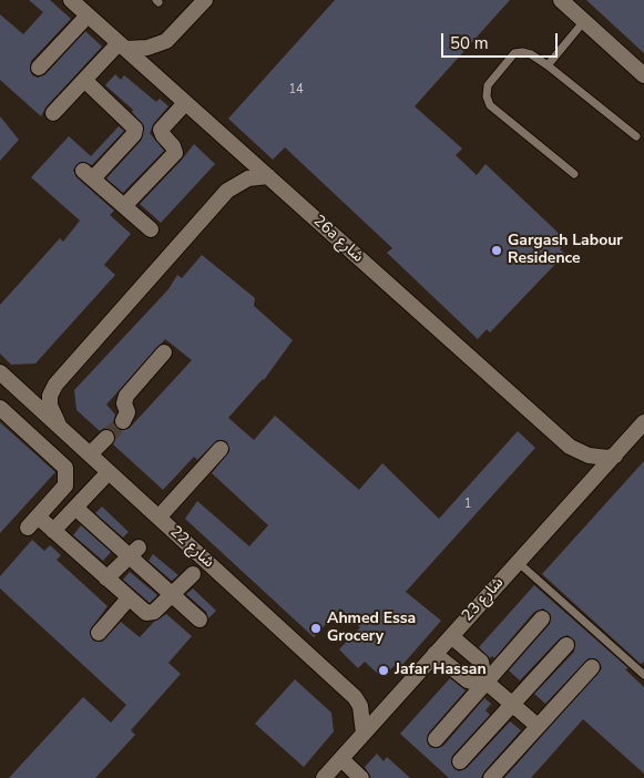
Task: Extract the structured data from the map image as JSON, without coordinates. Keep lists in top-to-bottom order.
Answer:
{
  "streets": {
    "street": ["26a شارع", "شارع 22", "شارع 23"]
  },
  "crossings": [
    ["26a شارع", "شارع 23"],
    ["شارع 22", "شارع 23"]
  ],
  "places": ["Gargash Labour Residence", "Ahmed Essa Grocery", "Jafar Hassan"],
  "house_numbers": ["14", "1"],
  "scale_bar": "50 m"
}
